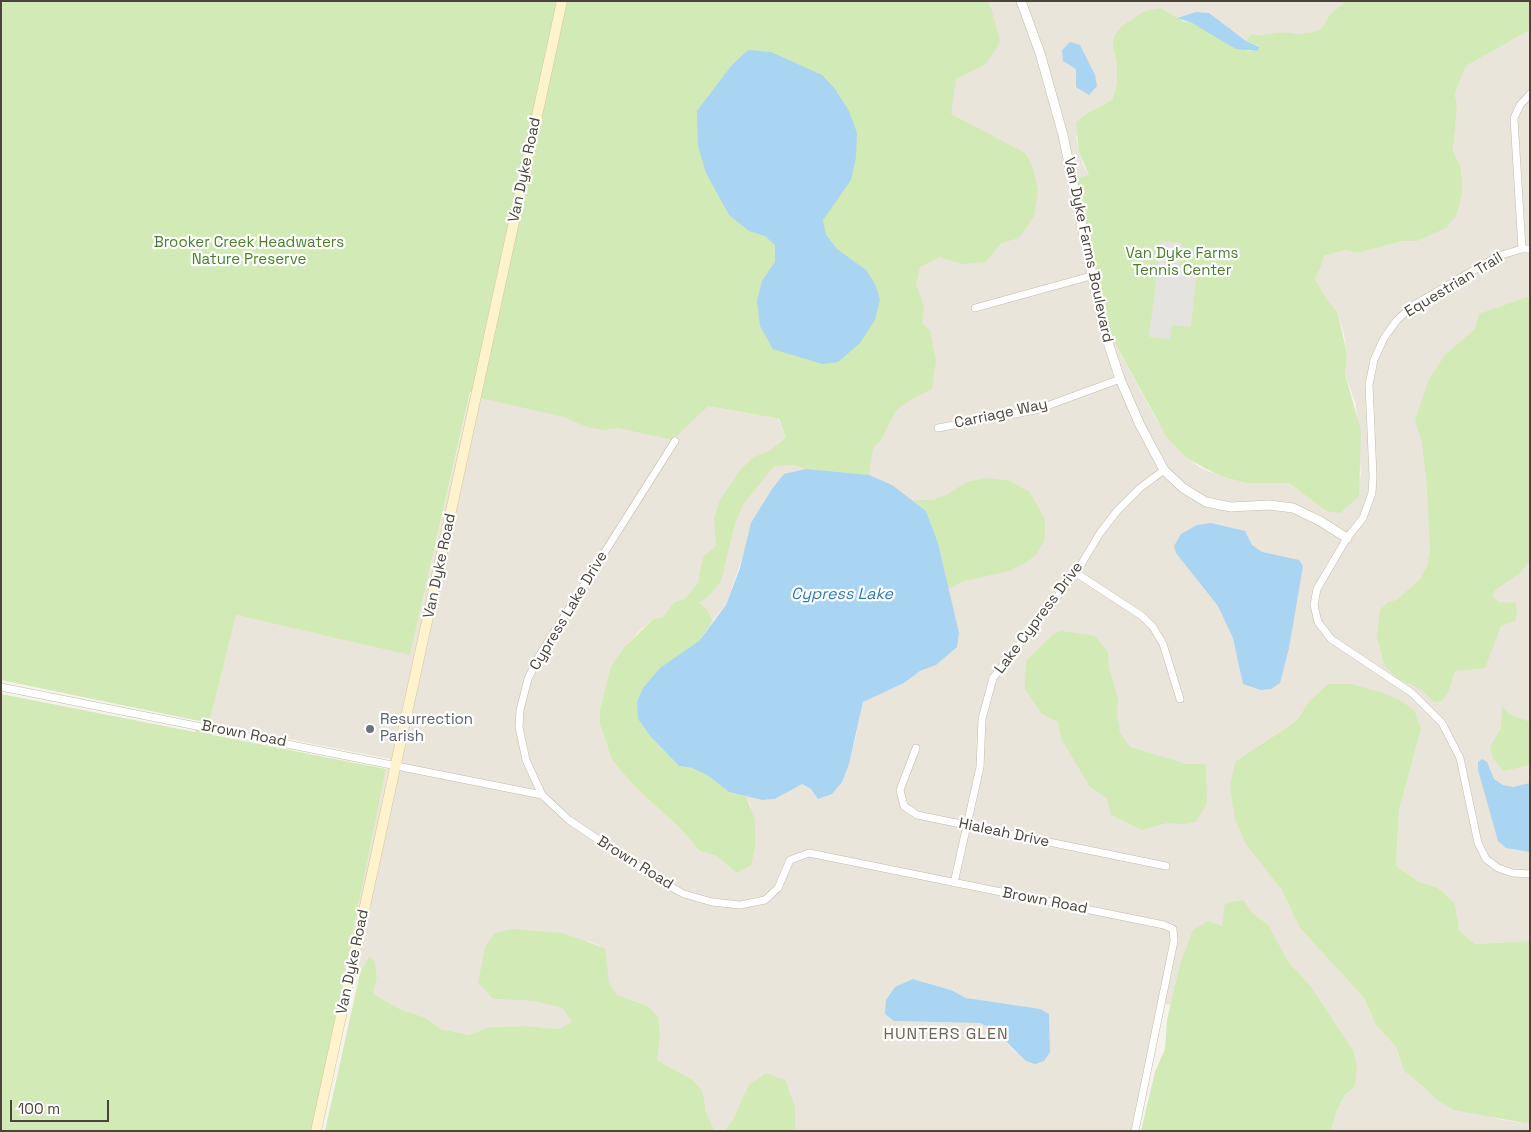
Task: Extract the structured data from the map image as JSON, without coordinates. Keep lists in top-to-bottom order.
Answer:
{
  "streets": {
    "main road": ["Van Dyke Road"],
    "street": [
      "Van Dyke Farms Boulevard",
      "Equestrian Trail",
      "Carriage Way",
      "Cypress Lake Drive",
      "Lake Cypress Drive",
      "Brown Road",
      "Hialeah Drive"
    ]
  },
  "crossings": [
    ["Van Dyke Road", "Brown Road"],
    ["Van Dyke Farms Boulevard", "Equestrian Trail"],
    ["Van Dyke Farms Boulevard", "Carriage Way"],
    ["Van Dyke Farms Boulevard", "Lake Cypress Drive"],
    ["Cypress Lake Drive", "Brown Road"],
    ["Lake Cypress Drive", "Brown Road"],
    ["Lake Cypress Drive", "Hialeah Drive"]
  ],
  "districts": ["HUNTERS GLEN"],
  "water": ["Cypress Lake"],
  "parks": ["Brooker Creek Headwaters Nature Preserve", "Van Dyke Farms Tennis Center"],
  "places": ["Resurrection Parish"],
  "scale_bar": "100 m"
}
